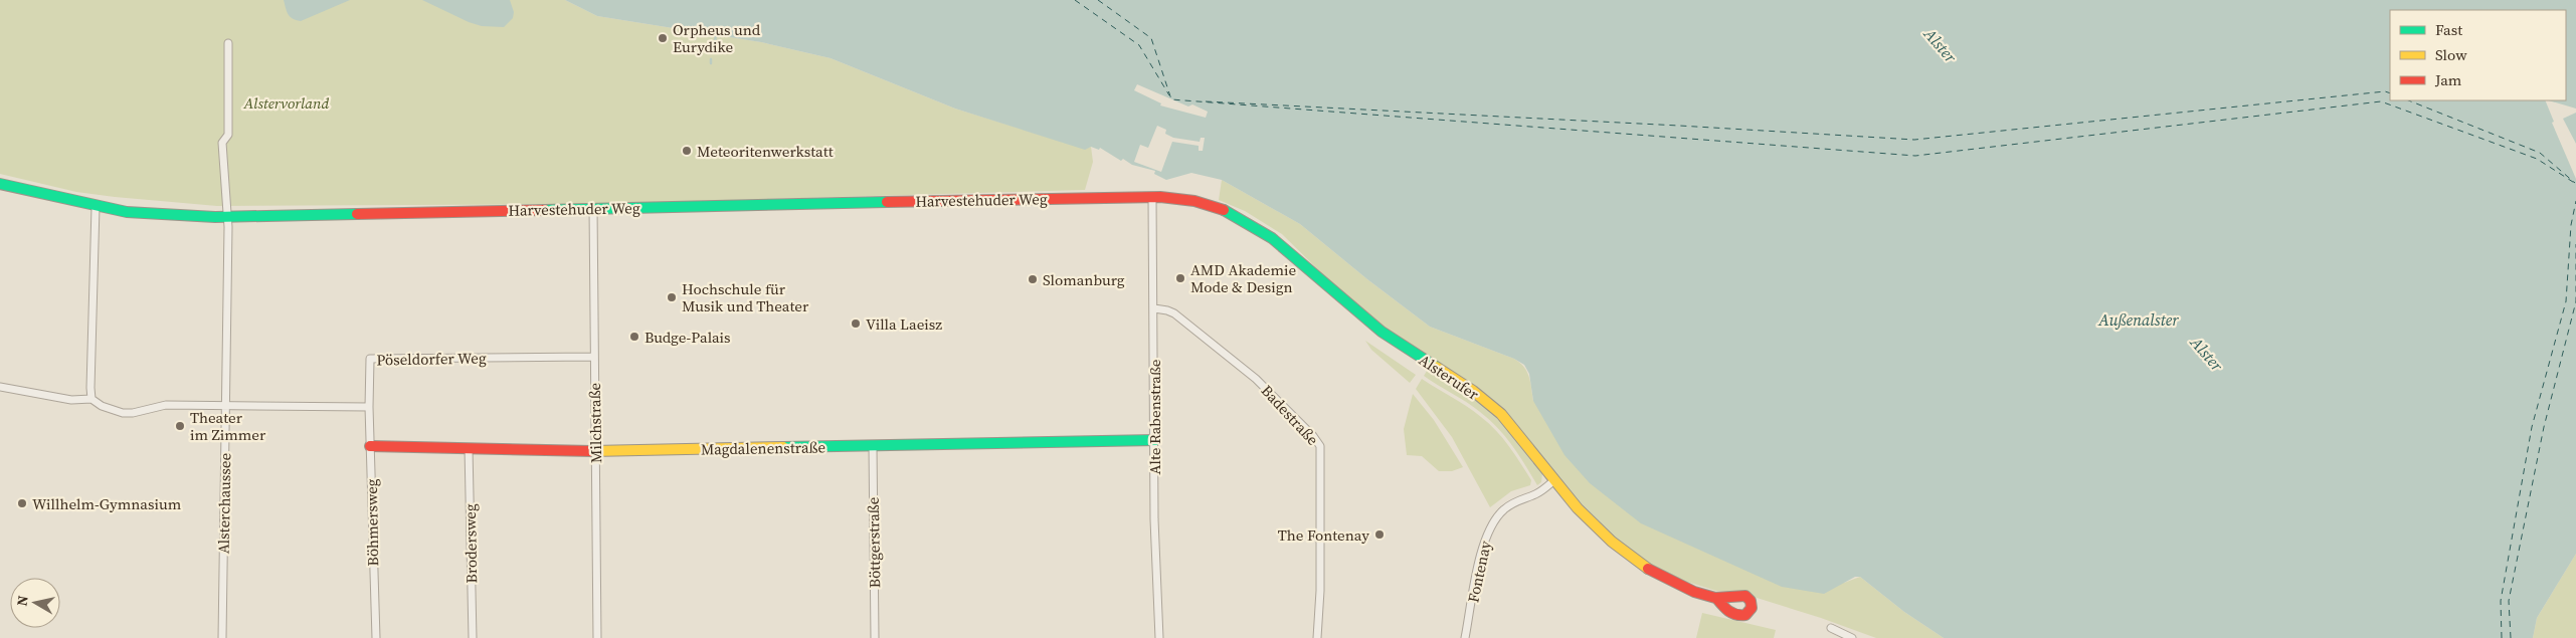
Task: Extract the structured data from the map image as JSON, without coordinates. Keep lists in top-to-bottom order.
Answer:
{
  "streets": {
    "street": [
      "Harvestehuder Weg",
      "Pöseldorfer Weg",
      "Alsterufer",
      "Badestraße",
      "Alte Rabenstraße",
      "Milchstraße",
      "Magdalenenstraße",
      "Alsterchaussee",
      "Böhmersweg",
      "Böttgerstraße",
      "Brodersweg",
      "Fontenay"
    ]
  },
  "crossings": [
    ["Harvestehuder Weg", "Alsterufer"],
    ["Harvestehuder Weg", "Alte Rabenstraße"],
    ["Harvestehuder Weg", "Milchstraße"],
    ["Harvestehuder Weg", "Alsterchaussee"],
    ["Pöseldorfer Weg", "Milchstraße"],
    ["Pöseldorfer Weg", "Böhmersweg"],
    ["Alsterufer", "Alte Rabenstraße"],
    ["Alsterufer", "Fontenay"],
    ["Badestraße", "Alte Rabenstraße"],
    ["Alte Rabenstraße", "Magdalenenstraße"],
    ["Milchstraße", "Magdalenenstraße"],
    ["Magdalenenstraße", "Böhmersweg"],
    ["Magdalenenstraße", "Böttgerstraße"],
    ["Magdalenenstraße", "Brodersweg"]
  ],
  "water": ["Alster", "Außenalster"],
  "parks": ["Alstervorland"],
  "places": [
    "Orpheus und Eurydike",
    "Meteoritenwerkstatt",
    "AMD Akademie Mode & Design",
    "Slomanburg",
    "Hochschule für Musik und Theater",
    "Villa Laeisz",
    "Budge-Palais",
    "Theater im Zimmer",
    "Willhelm-Gymnasium",
    "The Fontenay"
  ],
  "legend": ["Fast", "Slow", "Jam"],
  "north": "left"
}
